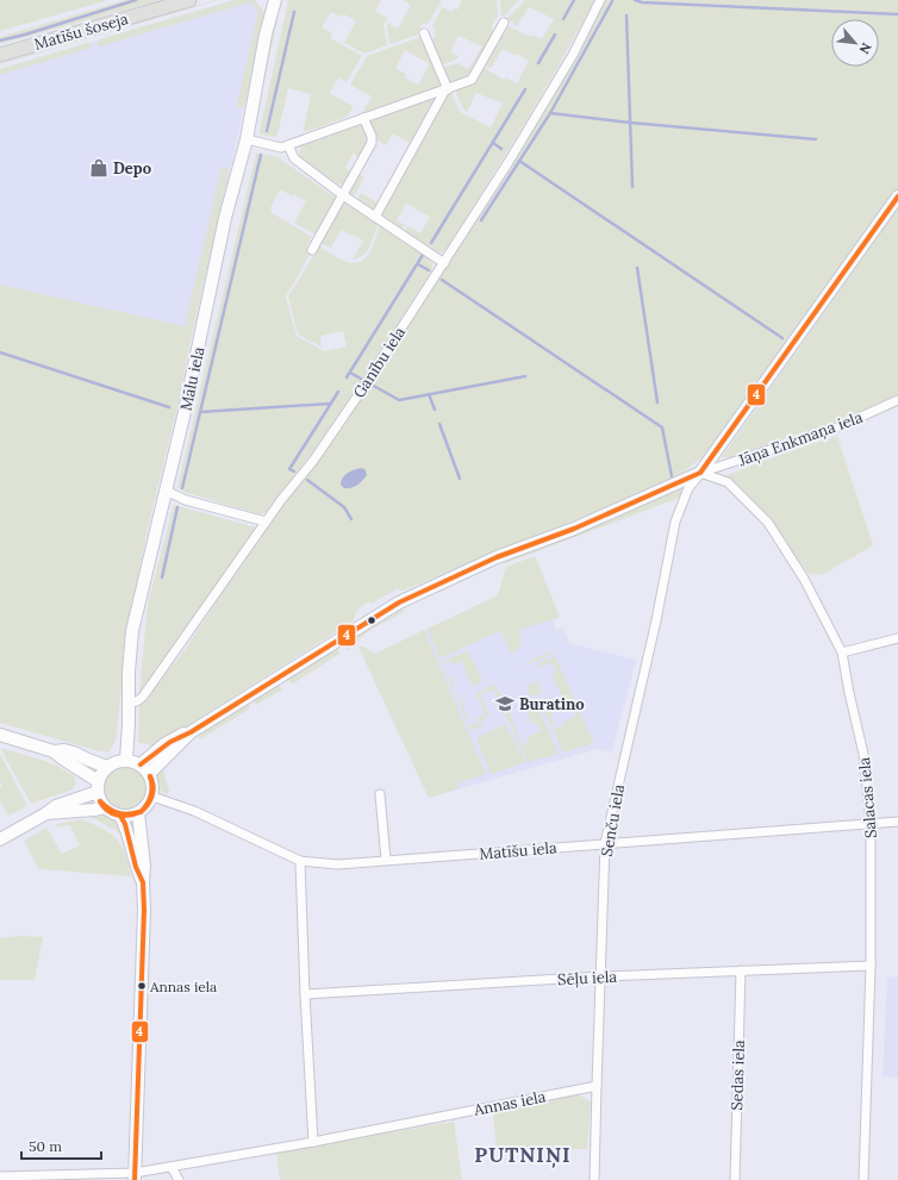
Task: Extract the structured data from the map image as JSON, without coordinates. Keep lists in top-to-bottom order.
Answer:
{
  "streets": {
    "main road": ["Matīšu šoseja", "Mālu iela"],
    "street": [
      "Ganību iela",
      "Jāņa Enkmaņa iela",
      "Salacas iela",
      "Senču iela",
      "Matīšu iela",
      "Sēļu iela",
      "Sedas iela",
      "Annas iela"
    ]
  },
  "crossings": [
    ["Ganību iela", "Mālu iela"],
    ["Mālu iela", "Matīšu iela"],
    ["Jāņa Enkmaņa iela", "Salacas iela"],
    ["Jāņa Enkmaņa iela", "Senču iela"],
    ["Salacas iela", "Senču iela"],
    ["Salacas iela", "Matīšu iela"],
    ["Salacas iela", "Sēļu iela"],
    ["Senču iela", "Matīšu iela"],
    ["Senču iela", "Sēļu iela"],
    ["Senču iela", "Annas iela"],
    ["Sēļu iela", "Sedas iela"]
  ],
  "districts": ["PUTNIŅI"],
  "places": {
    "shop": ["Depo"],
    "school or university": ["Buratino"],
    "other": ["Annas iela"]
  },
  "lines": ["transit line 4"],
  "scale_bar": "50 m",
  "north": "bottom right"
}
